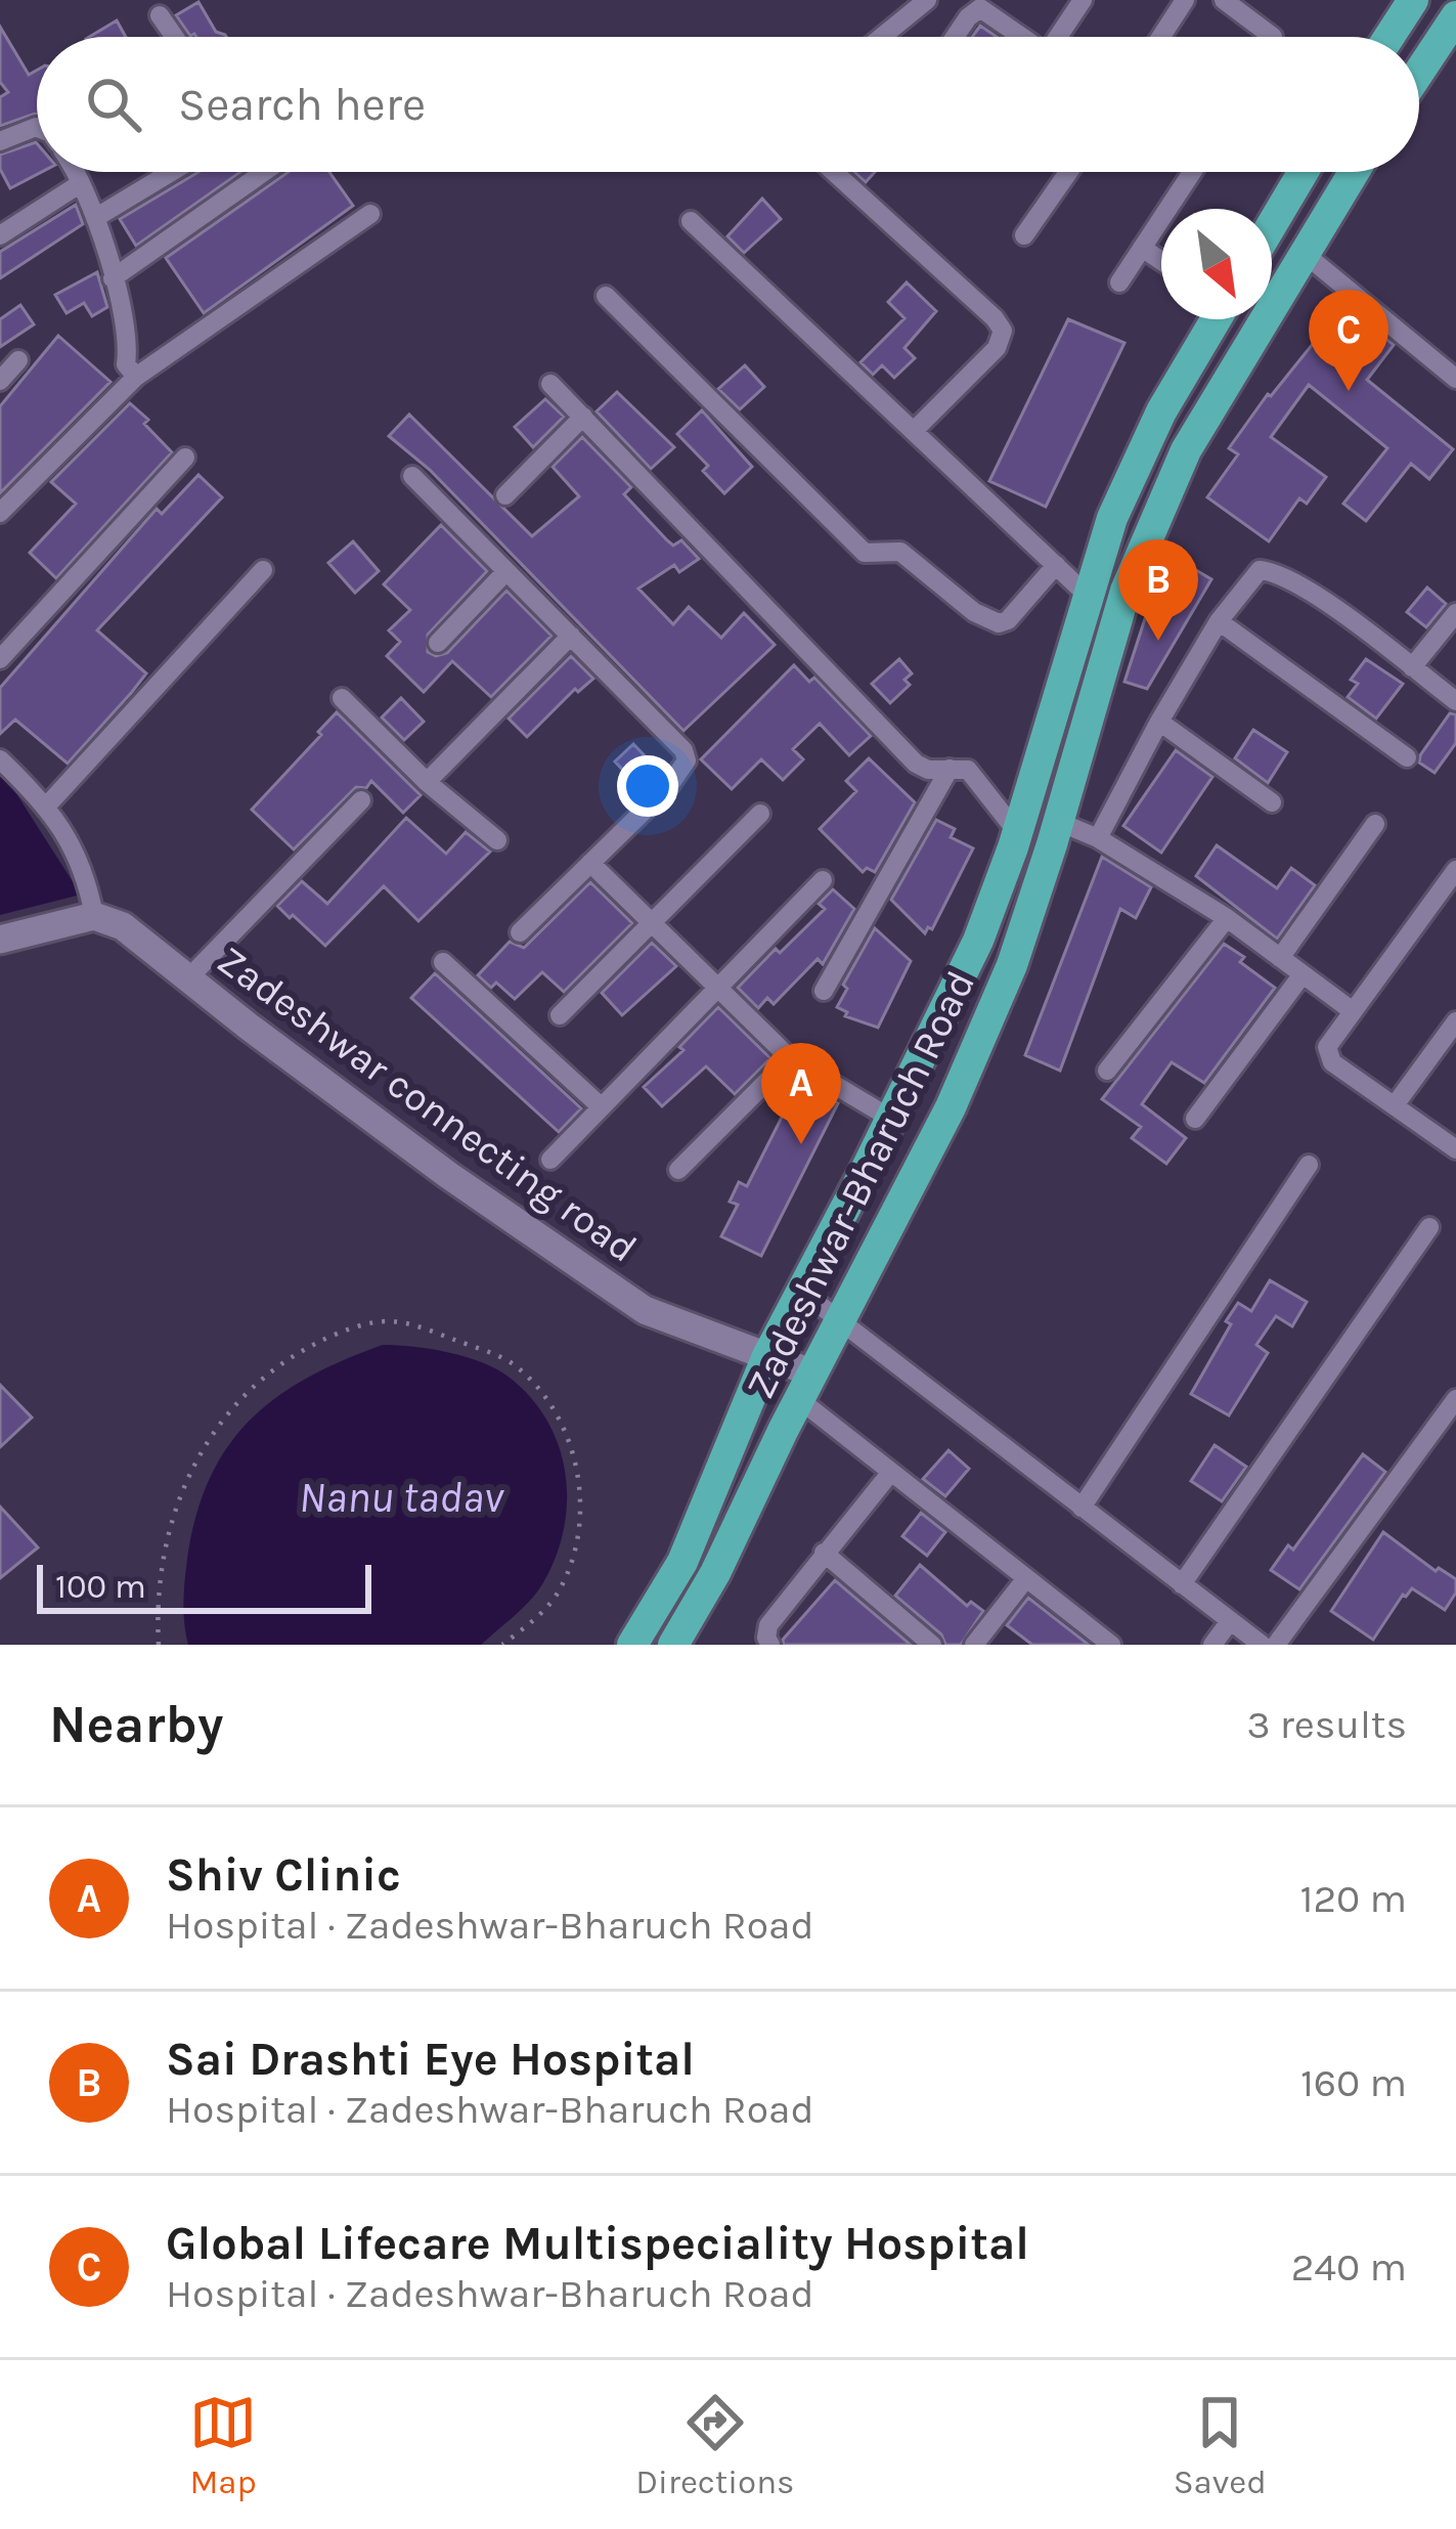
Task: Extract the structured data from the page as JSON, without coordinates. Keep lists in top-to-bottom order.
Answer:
{
  "streets": {
    "main road": ["Zadeshwar-Bharuch Road"],
    "street": ["Zadeshwar connecting road"]
  },
  "crossings": [
    ["Zadeshwar connecting road", "Zadeshwar-Bharuch Road"]
  ],
  "water": ["Nanu tadav"],
  "scale_bar": "100 m",
  "north": "bottom right",
  "page": {
    "search": "Search here",
    "pins": ["C", "B", "A"],
    "scale": "100 m",
    "heading": ["Nearby", "3 results"],
    "list": [
      {
        "mark": "A",
        "name": "Shiv Clinic",
        "note": "Hospital · Zadeshwar-Bharuch Road",
        "value": "120 m"
      },
      {
        "mark": "B",
        "name": "Sai Drashti Eye Hospital",
        "note": "Hospital · Zadeshwar-Bharuch Road",
        "value": "160 m"
      },
      {
        "mark": "C",
        "name": "Global Lifecare Multispeciality Hospital",
        "note": "Hospital · Zadeshwar-Bharuch Road",
        "value": "240 m"
      }
    ],
    "nav": ["Map", "Directions", "Saved"]
  }
}
